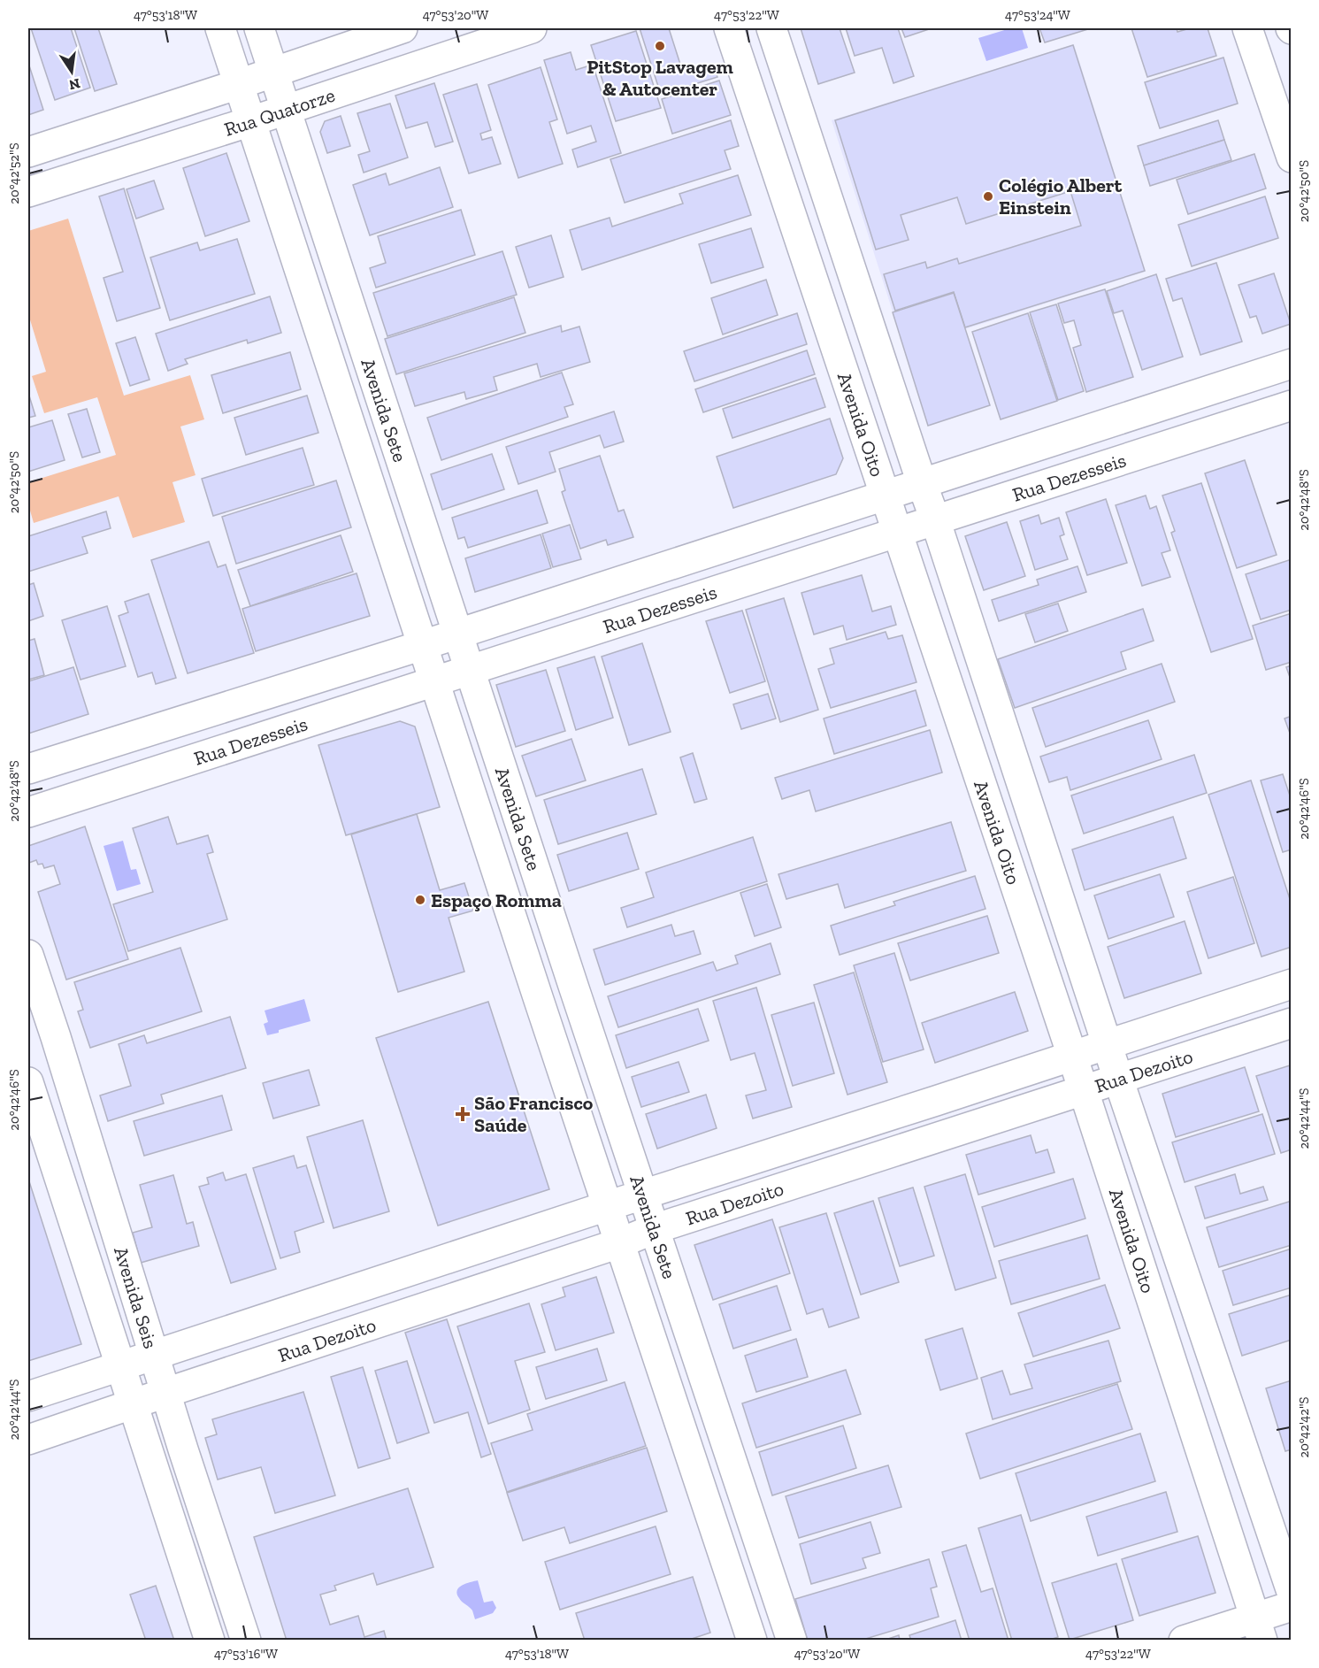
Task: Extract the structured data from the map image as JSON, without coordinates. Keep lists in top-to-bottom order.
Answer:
{
  "streets": {
    "street": [
      "Rua Quatorze",
      "Avenida Sete",
      "Avenida Oito",
      "Rua Dezesseis",
      "Rua Dezoito",
      "Avenida Seis"
    ]
  },
  "crossings": [
    ["Rua Quatorze", "Avenida Sete"],
    ["Avenida Sete", "Rua Dezesseis"],
    ["Avenida Sete", "Rua Dezoito"],
    ["Avenida Oito", "Rua Dezesseis"],
    ["Avenida Oito", "Rua Dezoito"],
    ["Rua Dezoito", "Avenida Seis"]
  ],
  "places": {
    "other": ["PitStop Lavagem & Autocenter", "Colégio Albert Einstein", "Espaço Romma"],
    "health": ["São Francisco Saúde"]
  },
  "north": "bottom",
  "coordinates": [
    "47°53'18\"W",
    "47°53'20\"W",
    "47°53'22\"W",
    "47°53'24\"W",
    "20°42'52\"S",
    "20°42'50\"S",
    "20°42'48\"S",
    "20°42'46\"S",
    "20°42'44\"S",
    "20°42'42\"S",
    "47°53'16\"W"
  ]
}
